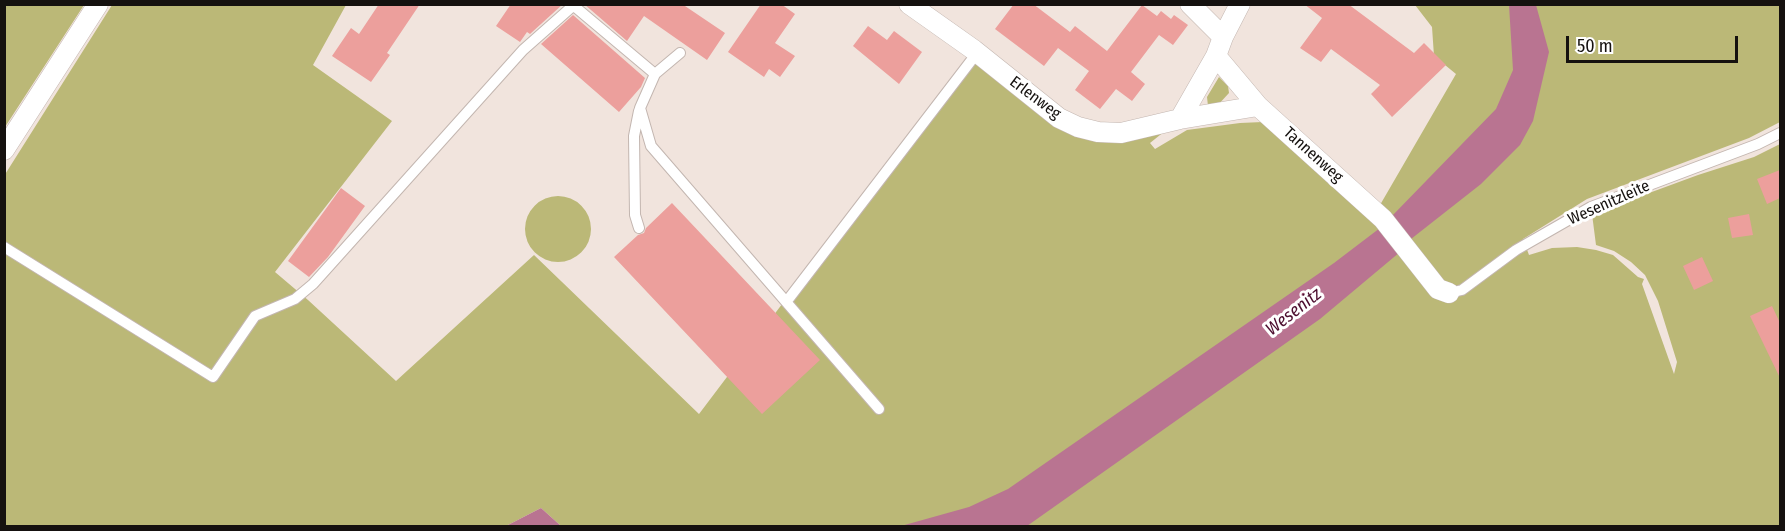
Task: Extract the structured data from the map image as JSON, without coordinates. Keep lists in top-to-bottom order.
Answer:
{
  "streets": {
    "street": ["Erlenweg", "Tannenweg"],
    "lane": ["Wesenitzleite"]
  },
  "crossings": [
    ["Erlenweg", "Tannenweg"],
    ["Tannenweg", "Wesenitzleite"]
  ],
  "water": ["Wesenitz"],
  "scale_bar": "50 m"
}
